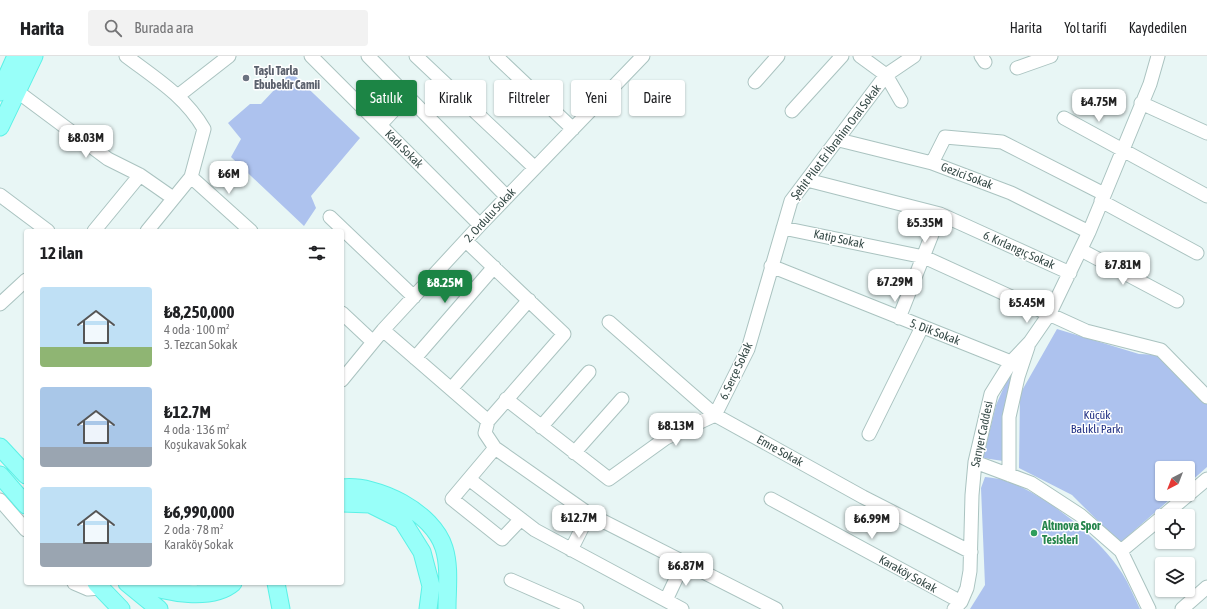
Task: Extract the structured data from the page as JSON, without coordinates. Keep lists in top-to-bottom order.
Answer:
{
  "streets": {
    "street": [
      "Şehit Pilot Er İbrahim Oral Sokak",
      "Kadı Sokak",
      "Gezici Sokak",
      "2. Ordulu Sokak",
      "Katip Sokak",
      "6. Kırlangıç Sokak",
      "5. Dik Sokak",
      "6. Serçe Sokak",
      "Sarıyer Caddesi",
      "Emre Sokak",
      "Karaköy Sokak"
    ]
  },
  "crossings": [
    ["Şehit Pilot Er İbrahim Oral Sokak", "Gezici Sokak"],
    ["Şehit Pilot Er İbrahim Oral Sokak", "Katip Sokak"],
    ["Şehit Pilot Er İbrahim Oral Sokak", "6. Kırlangıç Sokak"],
    ["Şehit Pilot Er İbrahim Oral Sokak", "5. Dik Sokak"],
    ["Şehit Pilot Er İbrahim Oral Sokak", "6. Serçe Sokak"],
    ["Kadı Sokak", "2. Ordulu Sokak"],
    ["Gezici Sokak", "Sarıyer Caddesi"],
    ["Katip Sokak", "Sarıyer Caddesi"],
    ["6. Kırlangıç Sokak", "Sarıyer Caddesi"],
    ["5. Dik Sokak", "6. Serçe Sokak"],
    ["5. Dik Sokak", "Sarıyer Caddesi"],
    ["6. Serçe Sokak", "Emre Sokak"],
    ["Sarıyer Caddesi", "Emre Sokak"],
    ["Sarıyer Caddesi", "Karaköy Sokak"]
  ],
  "parks": ["Küçük Balıklı Parkı"],
  "places": ["Taşlı Tarla Ebubekir Camii", "Altınova Spor Tesisleri"],
  "north": "bottom left",
  "page": {
    "header": "Harita",
    "search": "Burada ara",
    "nav": ["Harita", "Yol tarifi", "Kaydedilen"],
    "chip": [
      "Satılık",
      "Kiralık",
      "Filtreler",
      "Yeni",
      "Daire"
    ],
    "price": [
      "₺4.75M",
      "₺8.03M",
      "₺6M",
      "₺5.35M",
      "₺7.81M",
      "₺7.29M",
      "₺8.25M",
      "₺5.45M",
      "₺8.13M",
      "₺12.7M",
      "₺6.99M",
      "₺6.87M"
    ],
    "heading": "12 ilan",
    "list": [
      {
        "name": "₺8,250,000",
        "note": "4 oda · 100 m² · 3. Tezcan Sokak"
      },
      {
        "name": "₺12.7M",
        "note": "4 oda · 136 m² · Koşukavak Sokak"
      },
      {
        "name": "₺6,990,000",
        "note": "2 oda · 78 m² · Karaköy Sokak"
      }
    ]
  }
}
